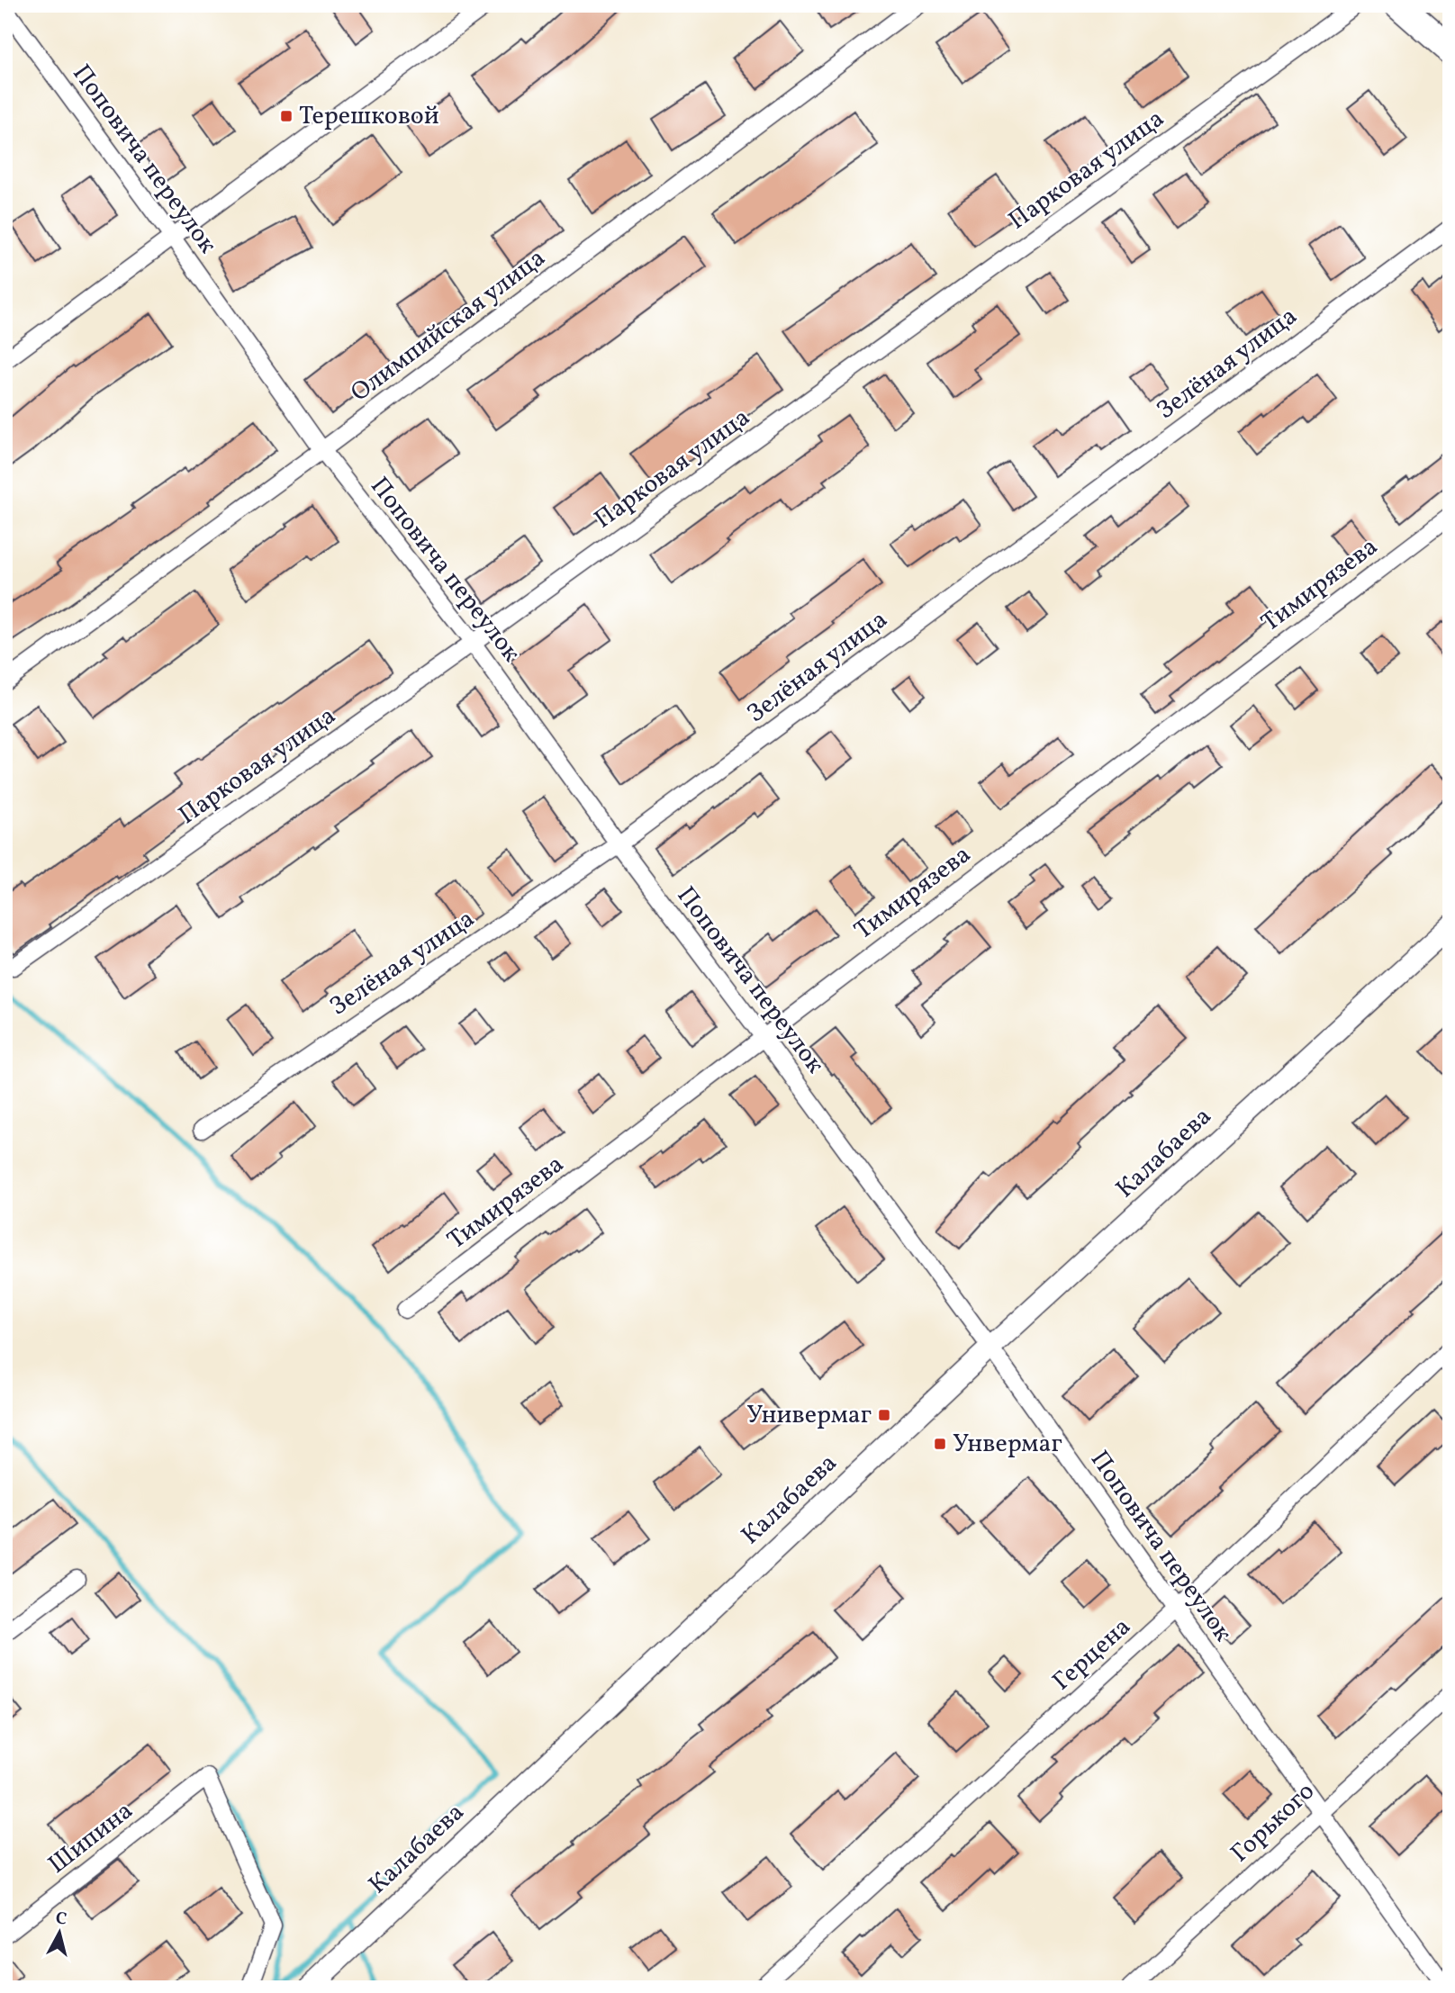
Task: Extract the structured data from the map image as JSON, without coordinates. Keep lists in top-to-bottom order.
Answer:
{
  "streets": {
    "street": [
      "Поповича переулок",
      "Парковая улица",
      "Олимпийская улица",
      "Зелёная улица",
      "Тимирязева",
      "Калабаева",
      "Герцена",
      "Горького",
      "Шипина"
    ]
  },
  "crossings": [
    ["Поповича переулок", "Парковая улица"],
    ["Поповича переулок", "Олимпийская улица"],
    ["Поповича переулок", "Зелёная улица"],
    ["Поповича переулок", "Тимирязева"],
    ["Поповича переулок", "Калабаева"],
    ["Поповича переулок", "Герцена"],
    ["Поповича переулок", "Горького"]
  ],
  "places": {
    "transit": ["Терешковой", "Универмаг", "Унвермаг"]
  },
  "north": "top"
}
